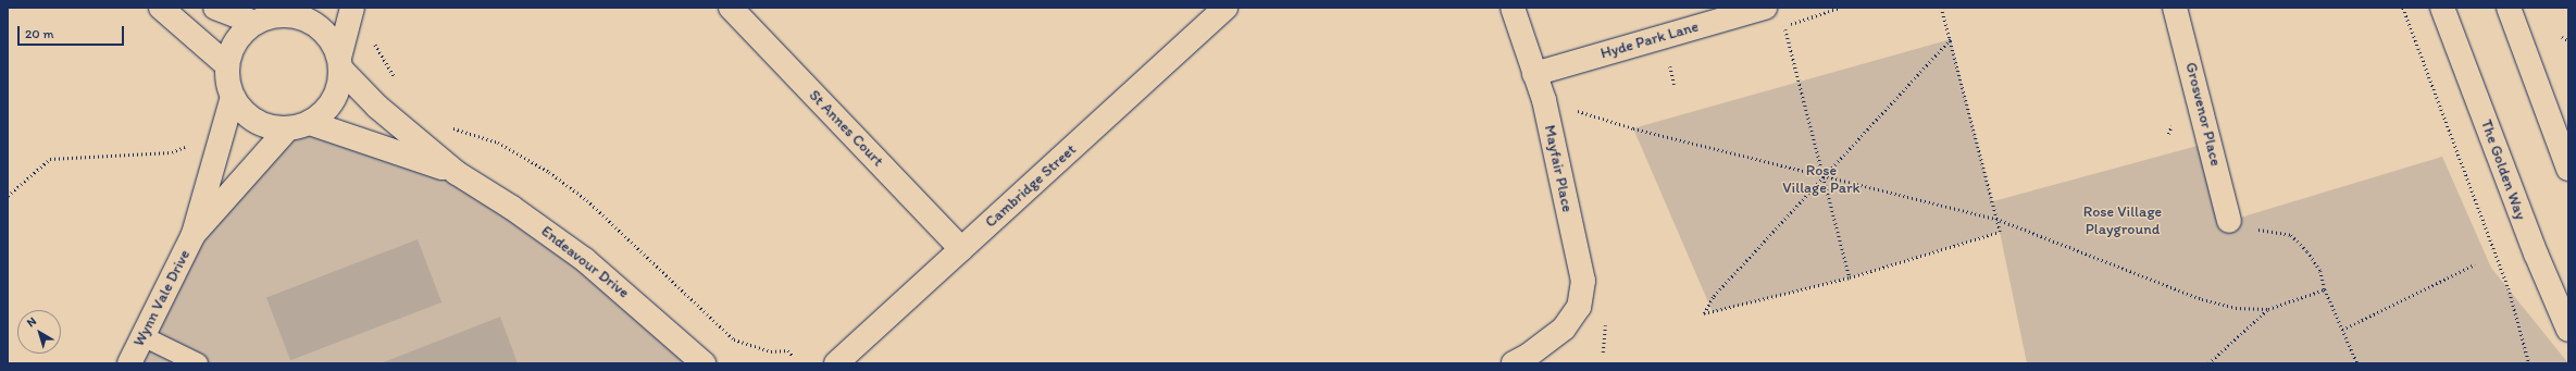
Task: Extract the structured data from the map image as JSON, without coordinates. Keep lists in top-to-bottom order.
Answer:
{
  "streets": {
    "street": [
      "Hyde Park Lane",
      "Grosvenor Place",
      "St Annes Court",
      "Mayfair Place",
      "The Golden Way",
      "Cambridge Street",
      "Endeavour Drive",
      "Wynn Vale Drive"
    ]
  },
  "crossings": [
    ["Hyde Park Lane", "Mayfair Place"],
    ["St Annes Court", "Cambridge Street"],
    ["Endeavour Drive", "Wynn Vale Drive"]
  ],
  "parks": ["Rose Village Park", "Rose Village Playground"],
  "scale_bar": "20 m",
  "north": "top left"
}
